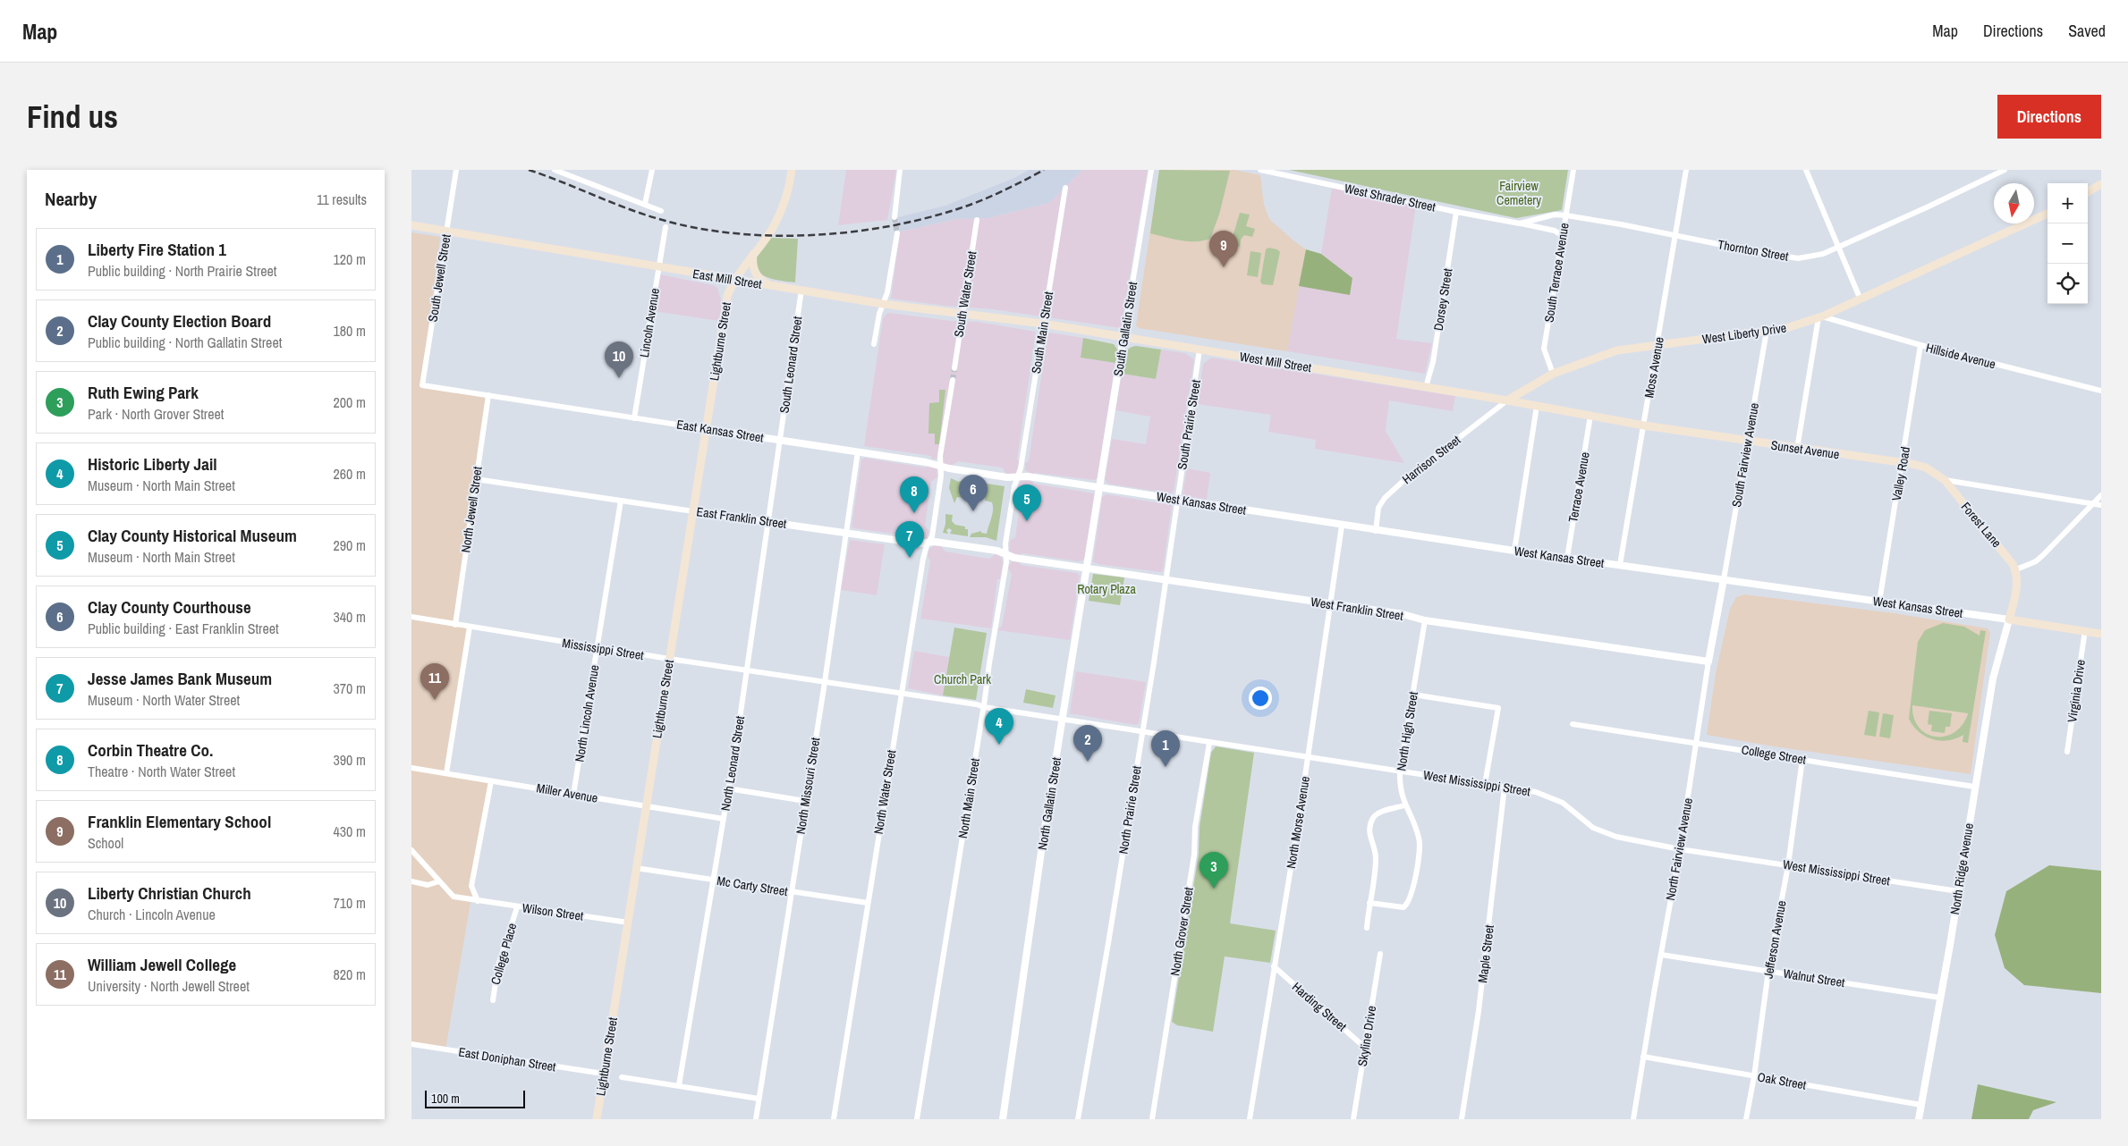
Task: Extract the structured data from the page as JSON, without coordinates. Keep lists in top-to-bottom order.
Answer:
{
  "streets": {
    "main road": [
      "East Mill Street",
      "West Liberty Drive",
      "Lightburne Street",
      "West Mill Street",
      "Sunset Avenue",
      "West Kansas Street",
      "Forest Lane"
    ],
    "street": [
      "West Shrader Street",
      "Thornton Street",
      "South Terrace Avenue",
      "South Jewell Street",
      "South Water Street",
      "Dorsey Street",
      "Lincoln Avenue",
      "South Gallatin Street",
      "South Main Street",
      "Hillside Avenue",
      "South Leonard Street",
      "Moss Avenue",
      "South Prairie Street",
      "East Kansas Street",
      "South Fairview Avenue",
      "Harrison Street",
      "Valley Road",
      "Terrace Avenue",
      "North Jewell Street",
      "East Franklin Street",
      "West Franklin Street",
      "Mississippi Street",
      "Virginia Drive",
      "North Lincoln Avenue",
      "North High Street",
      "College Street",
      "North Leonard Street",
      "West Mississippi Street",
      "North Missouri Street",
      "North Water Street",
      "Miller Avenue",
      "North Main Street",
      "North Gallatin Street",
      "North Prairie Street",
      "North Morse Avenue",
      "North Fairview Avenue",
      "North Ridge Avenue",
      "Mc Carty Street",
      "Wilson Street",
      "North Grover Street",
      "Jefferson Avenue",
      "College Place",
      "Maple Street",
      "Walnut Street",
      "Harding Street",
      "Skyline Drive",
      "East Doniphan Street",
      "Oak Street"
    ]
  },
  "crossings": [
    ["West Shrader Street", "Thornton Street"],
    ["West Shrader Street", "South Terrace Avenue"],
    ["West Shrader Street", "Dorsey Street"],
    ["Thornton Street", "South Terrace Avenue"],
    ["Thornton Street", "Moss Avenue"],
    ["South Terrace Avenue", "West Liberty Drive"],
    ["South Jewell Street", "East Mill Street"],
    ["South Jewell Street", "East Kansas Street"],
    ["East Mill Street", "South Water Street"],
    ["East Mill Street", "Lincoln Avenue"],
    ["East Mill Street", "South Main Street"],
    ["East Mill Street", "Lightburne Street"],
    ["East Mill Street", "West Mill Street"],
    ["East Mill Street", "South Leonard Street"],
    ["Dorsey Street", "West Mill Street"],
    ["Lincoln Avenue", "East Kansas Street"],
    ["South Gallatin Street", "West Mill Street"],
    ["South Gallatin Street", "West Kansas Street"],
    ["South Gallatin Street", "North Gallatin Street"],
    ["South Main Street", "West Mill Street"],
    ["South Main Street", "East Kansas Street"],
    ["South Main Street", "West Kansas Street"],
    ["South Main Street", "North Main Street"],
    ["West Liberty Drive", "Hillside Avenue"],
    ["West Liberty Drive", "West Mill Street"],
    ["West Liberty Drive", "Moss Avenue"],
    ["West Liberty Drive", "Sunset Avenue"],
    ["West Liberty Drive", "South Fairview Avenue"],
    ["West Liberty Drive", "Harrison Street"],
    ["Lightburne Street", "East Kansas Street"],
    ["Lightburne Street", "East Franklin Street"],
    ["Lightburne Street", "Mississippi Street"],
    ["Lightburne Street", "Miller Avenue"],
    ["Lightburne Street", "Mc Carty Street"],
    ["Lightburne Street", "Wilson Street"],
    ["Lightburne Street", "East Doniphan Street"],
    ["Hillside Avenue", "Valley Road"],
    ["West Mill Street", "South Prairie Street"],
    ["West Mill Street", "Sunset Avenue"],
    ["West Mill Street", "Harrison Street"],
    ["South Leonard Street", "East Kansas Street"],
    ["South Leonard Street", "North Leonard Street"],
    ["Moss Avenue", "Sunset Avenue"],
    ["Moss Avenue", "West Kansas Street"],
    ["South Prairie Street", "West Kansas Street"],
    ["South Prairie Street", "North Prairie Street"],
    ["East Kansas Street", "West Kansas Street"],
    ["East Kansas Street", "North Jewell Street"],
    ["East Kansas Street", "North Leonard Street"],
    ["East Kansas Street", "North Missouri Street"],
    ["East Kansas Street", "North Water Street"],
    ["East Kansas Street", "North Main Street"],
    ["Sunset Avenue", "South Fairview Avenue"],
    ["Sunset Avenue", "Harrison Street"],
    ["Sunset Avenue", "Valley Road"],
    ["Sunset Avenue", "Terrace Avenue"],
    ["Sunset Avenue", "Forest Lane"],
    ["South Fairview Avenue", "West Kansas Street"],
    ["South Fairview Avenue", "North Fairview Avenue"],
    ["Harrison Street", "West Kansas Street"],
    ["Valley Road", "West Kansas Street"],
    ["Terrace Avenue", "West Kansas Street"],
    ["West Kansas Street", "Virginia Drive"],
    ["West Kansas Street", "North Main Street"],
    ["West Kansas Street", "North Gallatin Street"],
    ["West Kansas Street", "North Prairie Street"],
    ["West Kansas Street", "North Morse Avenue"],
    ["West Kansas Street", "North Fairview Avenue"],
    ["West Kansas Street", "North Ridge Avenue"],
    ["North Jewell Street", "East Franklin Street"],
    ["North Jewell Street", "Mississippi Street"],
    ["East Franklin Street", "West Franklin Street"],
    ["East Franklin Street", "North Lincoln Avenue"],
    ["East Franklin Street", "North Leonard Street"],
    ["East Franklin Street", "North Missouri Street"],
    ["East Franklin Street", "North Water Street"],
    ["East Franklin Street", "North Main Street"],
    ["West Franklin Street", "North High Street"],
    ["West Franklin Street", "North Main Street"],
    ["West Franklin Street", "North Gallatin Street"],
    ["West Franklin Street", "North Prairie Street"],
    ["West Franklin Street", "North Morse Avenue"],
    ["West Franklin Street", "North Fairview Avenue"],
    ["Mississippi Street", "North Lincoln Avenue"],
    ["Mississippi Street", "North Leonard Street"],
    ["Mississippi Street", "West Mississippi Street"],
    ["Mississippi Street", "North Missouri Street"],
    ["Mississippi Street", "North Water Street"],
    ["Mississippi Street", "North Main Street"],
    ["North Lincoln Avenue", "Miller Avenue"],
    ["North High Street", "West Mississippi Street"],
    ["College Street", "North Fairview Avenue"],
    ["College Street", "North Ridge Avenue"],
    ["College Street", "Jefferson Avenue"],
    ["North Leonard Street", "Miller Avenue"],
    ["North Leonard Street", "Mc Carty Street"],
    ["West Mississippi Street", "North Main Street"],
    ["West Mississippi Street", "North Gallatin Street"],
    ["West Mississippi Street", "North Prairie Street"],
    ["West Mississippi Street", "North Morse Avenue"],
    ["West Mississippi Street", "North Fairview Avenue"],
    ["West Mississippi Street", "North Ridge Avenue"],
    ["West Mississippi Street", "North Grover Street"],
    ["West Mississippi Street", "Jefferson Avenue"],
    ["West Mississippi Street", "Maple Street"],
    ["North Missouri Street", "Mc Carty Street"],
    ["North Water Street", "Mc Carty Street"],
    ["North Morse Avenue", "Harding Street"],
    ["North Fairview Avenue", "Walnut Street"],
    ["North Fairview Avenue", "Oak Street"],
    ["North Ridge Avenue", "Walnut Street"],
    ["North Ridge Avenue", "Oak Street"],
    ["Wilson Street", "College Place"],
    ["Jefferson Avenue", "Walnut Street"],
    ["Jefferson Avenue", "Oak Street"],
    ["Harding Street", "Skyline Drive"]
  ],
  "parks": ["Fairview Cemetery", "Rotary Plaza", "Church Park"],
  "scale_bar": "100 m",
  "north": "bottom",
  "page": {
    "header": "Map",
    "nav": ["Map", "Directions", "Saved"],
    "buttons": "Directions",
    "title": "Find us",
    "heading": ["Nearby", "11 results"],
    "map_buttons": ["+", "−"],
    "list": [
      {
        "mark": "1",
        "name": "Liberty Fire Station 1",
        "note": "Public building · North Prairie Street",
        "value": "120 m"
      },
      {
        "mark": "2",
        "name": "Clay County Election Board",
        "note": "Public building · North Gallatin Street",
        "value": "180 m"
      },
      {
        "mark": "3",
        "name": "Ruth Ewing Park",
        "note": "Park · North Grover Street",
        "value": "200 m"
      },
      {
        "mark": "4",
        "name": "Historic Liberty Jail",
        "note": "Museum · North Main Street",
        "value": "260 m"
      },
      {
        "mark": "5",
        "name": "Clay County Historical Museum",
        "note": "Museum · North Main Street",
        "value": "290 m"
      },
      {
        "mark": "6",
        "name": "Clay County Courthouse",
        "note": "Public building · East Franklin Street",
        "value": "340 m"
      },
      {
        "mark": "7",
        "name": "Jesse James Bank Museum",
        "note": "Museum · North Water Street",
        "value": "370 m"
      },
      {
        "mark": "8",
        "name": "Corbin Theatre Co.",
        "note": "Theatre · North Water Street",
        "value": "390 m"
      },
      {
        "mark": "9",
        "name": "Franklin Elementary School",
        "note": "School",
        "value": "430 m"
      },
      {
        "mark": "10",
        "name": "Liberty Christian Church",
        "note": "Church · Lincoln Avenue",
        "value": "710 m"
      },
      {
        "mark": "11",
        "name": "William Jewell College",
        "note": "University · North Jewell Street",
        "value": "820 m"
      }
    ],
    "pins": [
      "9",
      "10",
      "6",
      "8",
      "5",
      "7",
      "11",
      "4",
      "2",
      "1",
      "3"
    ],
    "scale": "100 m"
  }
}
